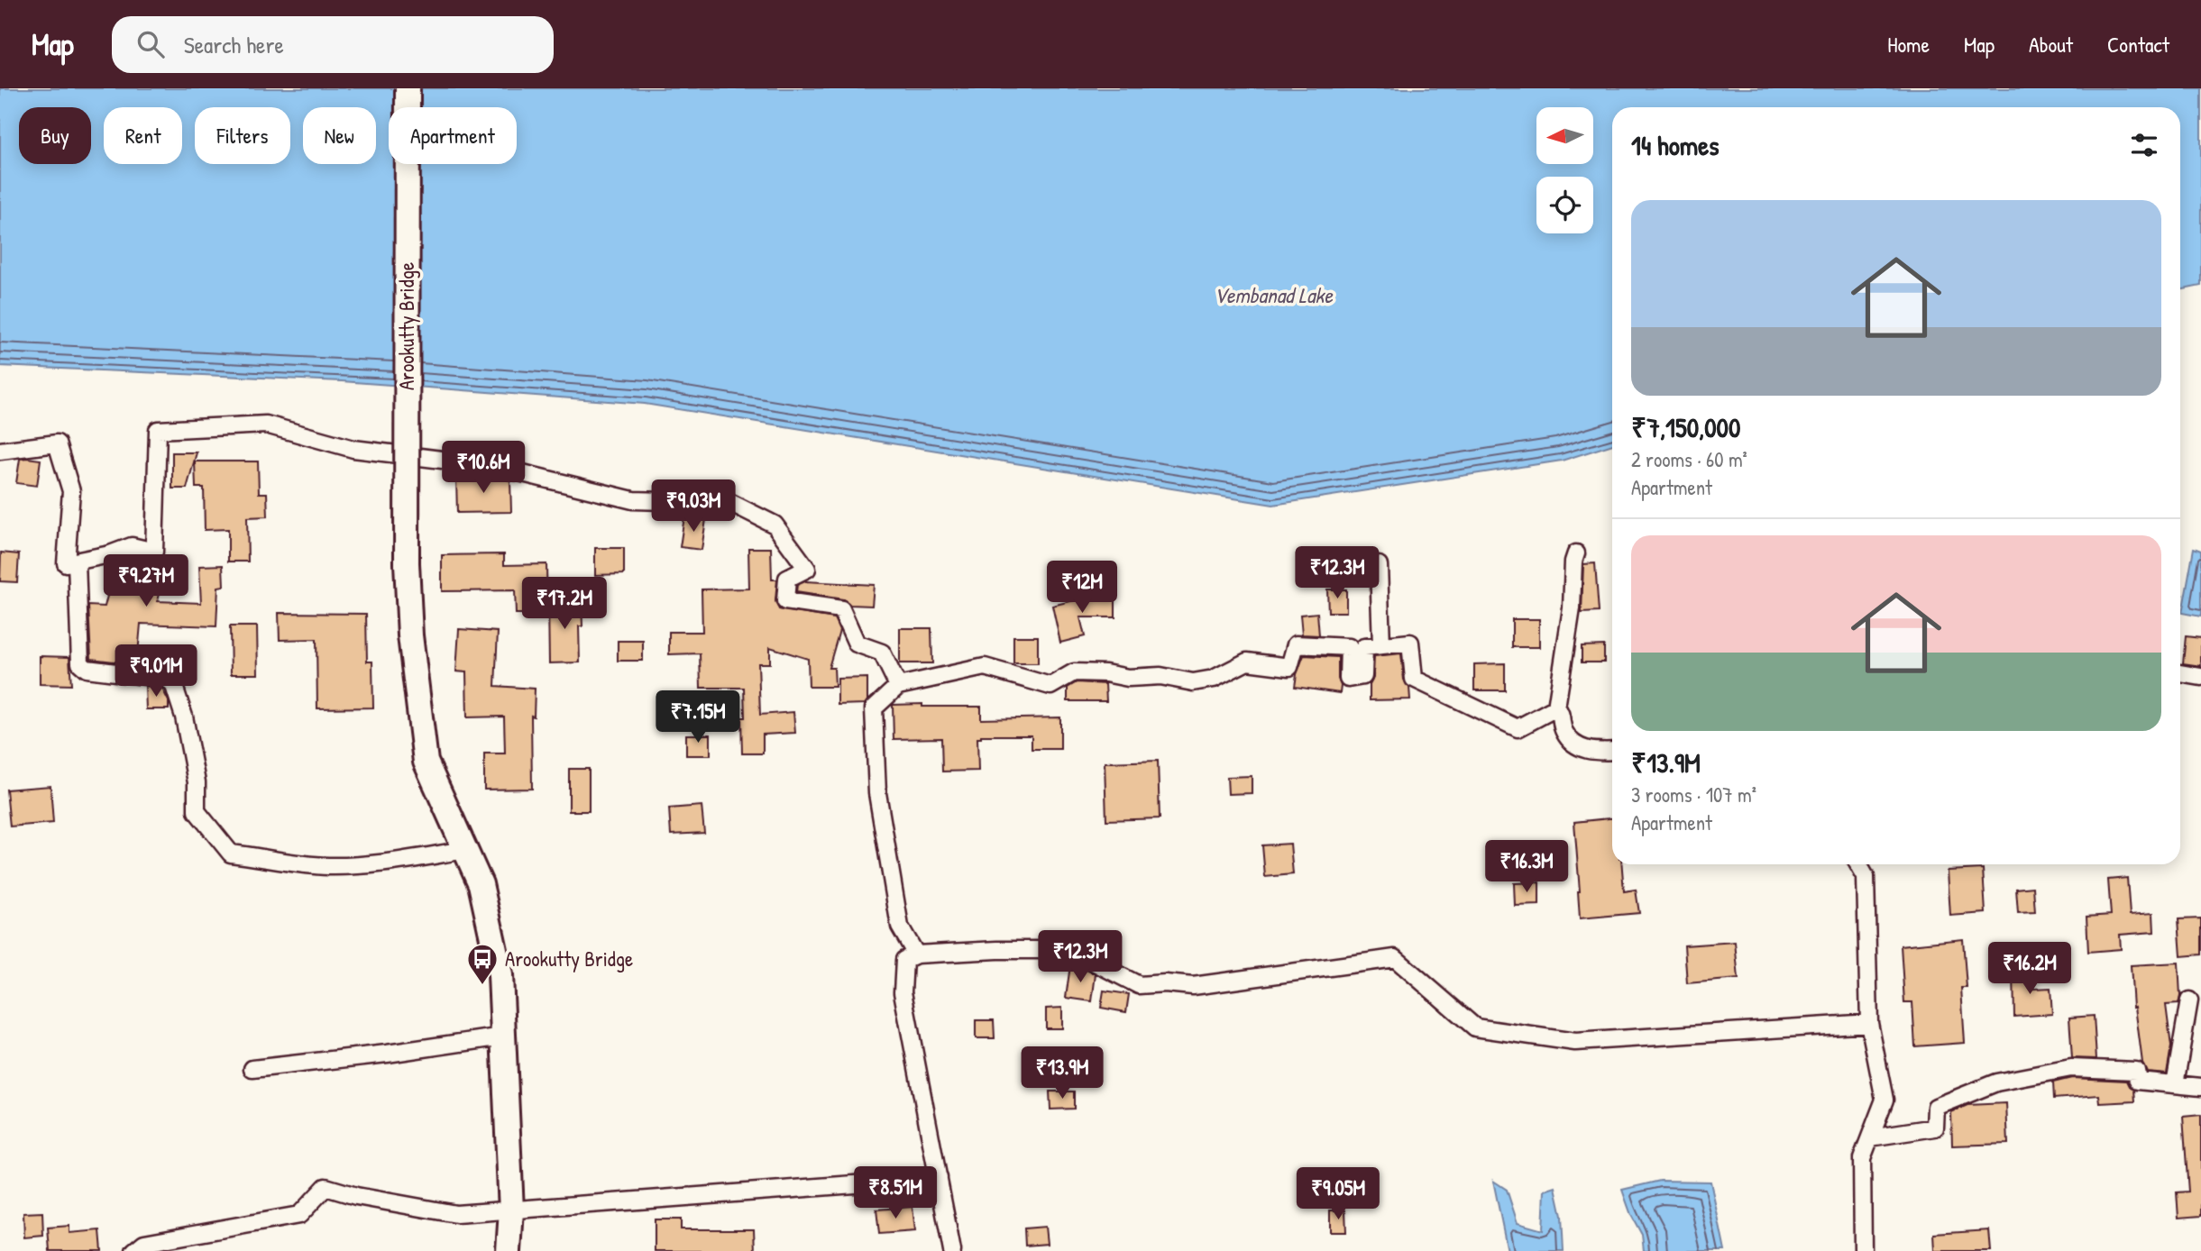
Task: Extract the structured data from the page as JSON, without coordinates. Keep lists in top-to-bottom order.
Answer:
{
  "streets": {
    "main road": ["Arookutty Bridge"]
  },
  "water": ["Vembanad Lake"],
  "places": {
    "bus stop": ["Arookutty Bridge"]
  },
  "north": "left",
  "page": {
    "header": "Map",
    "search": "Search here",
    "nav": [
      "Home",
      "Map",
      "About",
      "Contact"
    ],
    "chip": [
      "Buy",
      "Rent",
      "Filters",
      "New",
      "Apartment"
    ],
    "heading": "14 homes",
    "list": [
      {
        "name": "₹7,150,000",
        "note": "2 rooms · 60 m² · Apartment"
      },
      {
        "name": "₹13.9M",
        "note": "3 rooms · 107 m² · Apartment"
      }
    ],
    "price": [
      "₹10.6M",
      "₹9.03M",
      "₹12.3M",
      "₹9.27M",
      "₹12M",
      "₹17.2M",
      "₹9.01M",
      "₹7.15M",
      "₹16.3M",
      "₹12.3M",
      "₹16.2M",
      "₹13.9M",
      "₹8.51M",
      "₹9.05M"
    ]
  }
}
